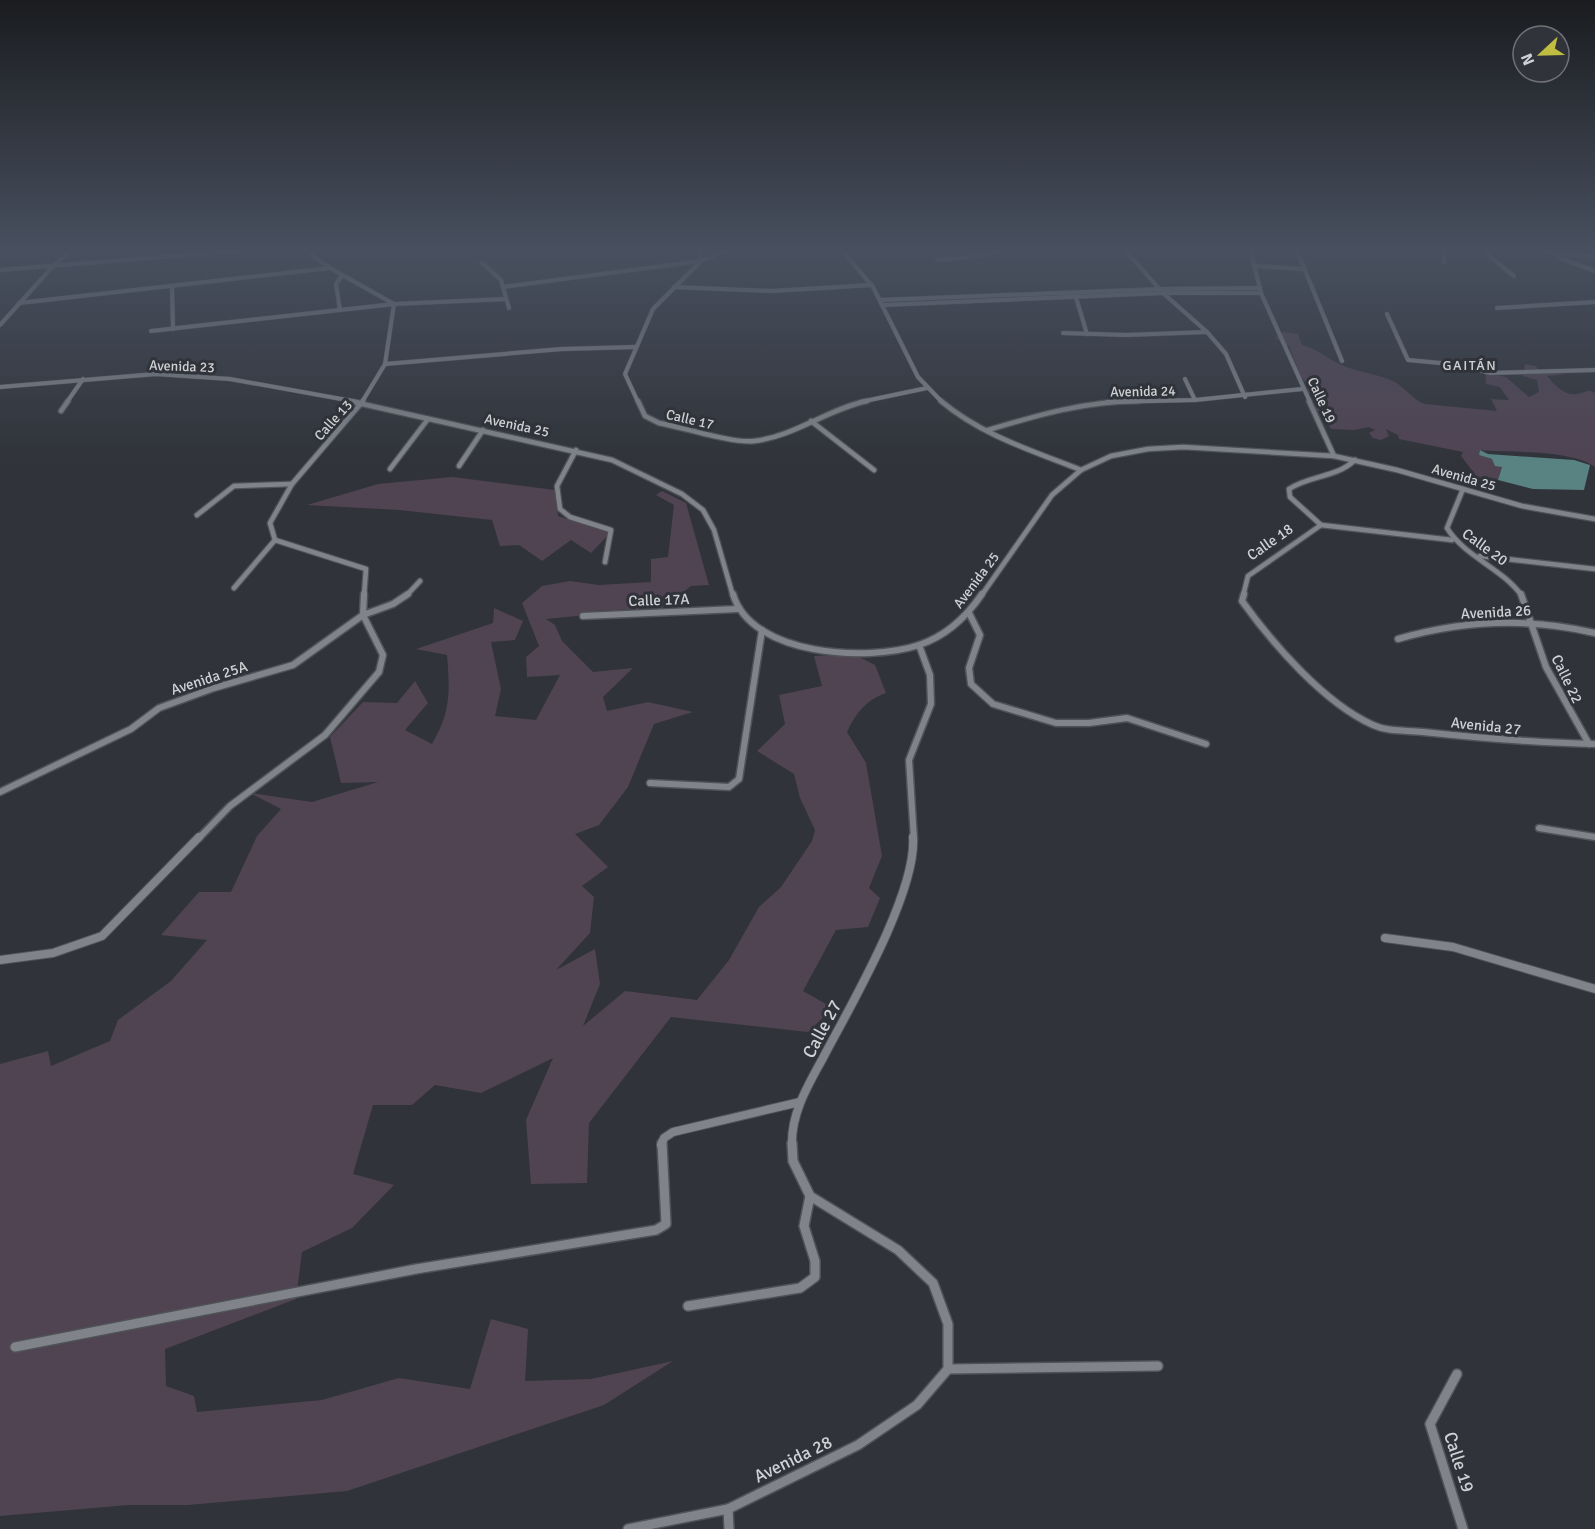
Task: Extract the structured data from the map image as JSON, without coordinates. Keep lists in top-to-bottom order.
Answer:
{
  "streets": {
    "street": [
      "Avenida 23",
      "Avenida 24",
      "Calle 19",
      "Calle 17",
      "Calle 13",
      "Avenida 25",
      "Calle 18",
      "Calle 20",
      "Calle 17A",
      "Avenida 26",
      "Avenida 25A",
      "Calle 22",
      "Avenida 27",
      "Calle 27",
      "Avenida 28"
    ]
  },
  "crossings": [
    ["Avenida 23", "Calle 13"],
    ["Avenida 23", "Avenida 25"],
    ["Avenida 24", "Calle 19"],
    ["Calle 19", "Avenida 25"],
    ["Calle 13", "Avenida 25"],
    ["Avenida 25", "Calle 18"],
    ["Avenida 25", "Calle 20"],
    ["Avenida 25", "Calle 17A"],
    ["Avenida 25", "Calle 27"],
    ["Calle 18", "Avenida 27"],
    ["Calle 20", "Avenida 26"],
    ["Calle 20", "Calle 22"],
    ["Avenida 26", "Calle 22"],
    ["Calle 22", "Avenida 27"]
  ],
  "districts": ["GAITÁN"],
  "north": "left"
}
